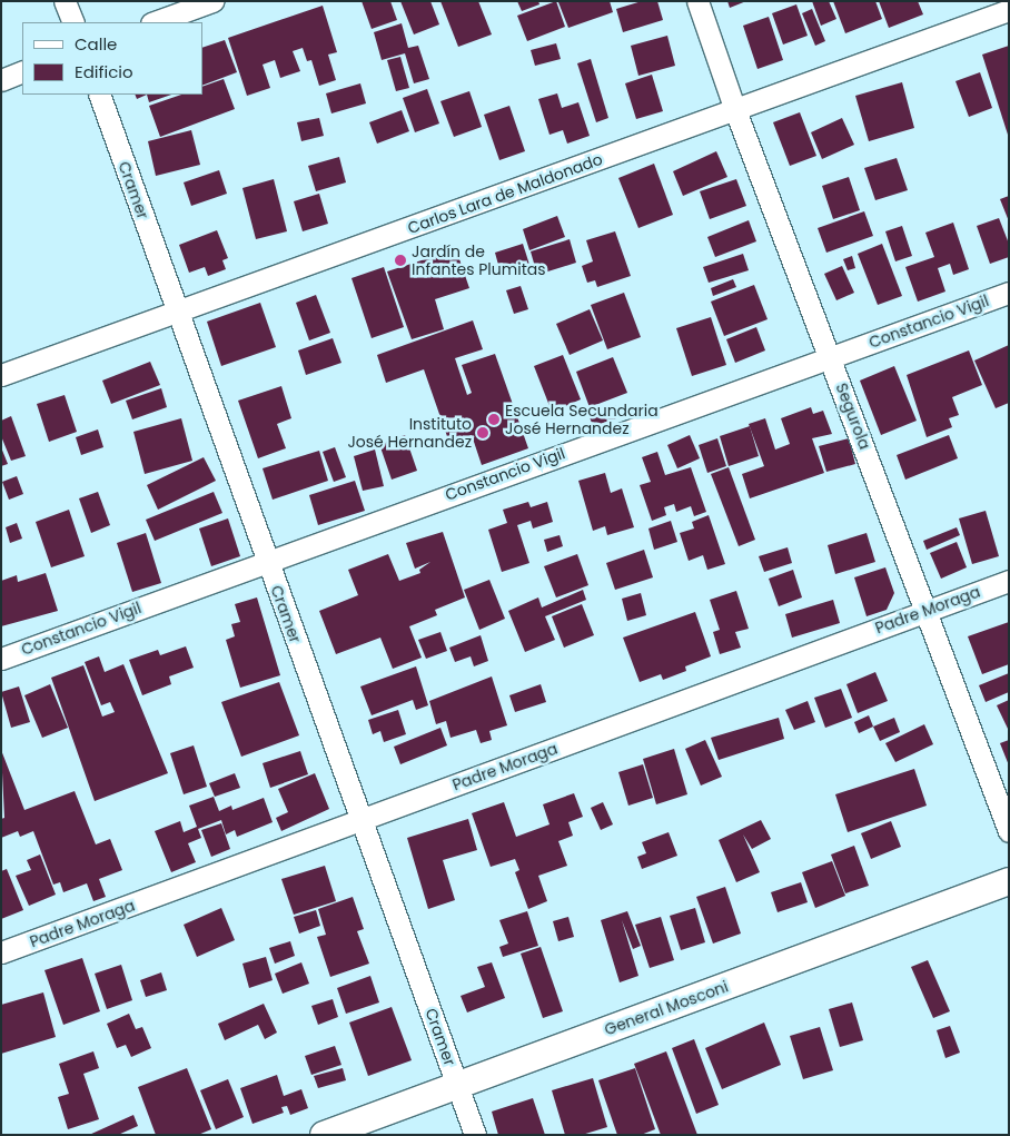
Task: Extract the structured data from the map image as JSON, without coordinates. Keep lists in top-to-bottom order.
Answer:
{
  "streets": {
    "street": [
      "Cramer",
      "Carlos Lara de Maldonado",
      "Constancio Vigil",
      "Segurola",
      "Padre Moraga",
      "General Mosconi"
    ]
  },
  "crossings": [
    ["Cramer", "Carlos Lara de Maldonado"],
    ["Cramer", "Constancio Vigil"],
    ["Cramer", "Padre Moraga"],
    ["Cramer", "General Mosconi"],
    ["Carlos Lara de Maldonado", "Segurola"],
    ["Constancio Vigil", "Segurola"],
    ["Segurola", "Padre Moraga"]
  ],
  "places": ["Jardín de Infantes Plumitas", "Escuela Secundaria José Hernandez", "Instituto José Hernandez"],
  "legend": ["Calle", "Edificio"]
}
